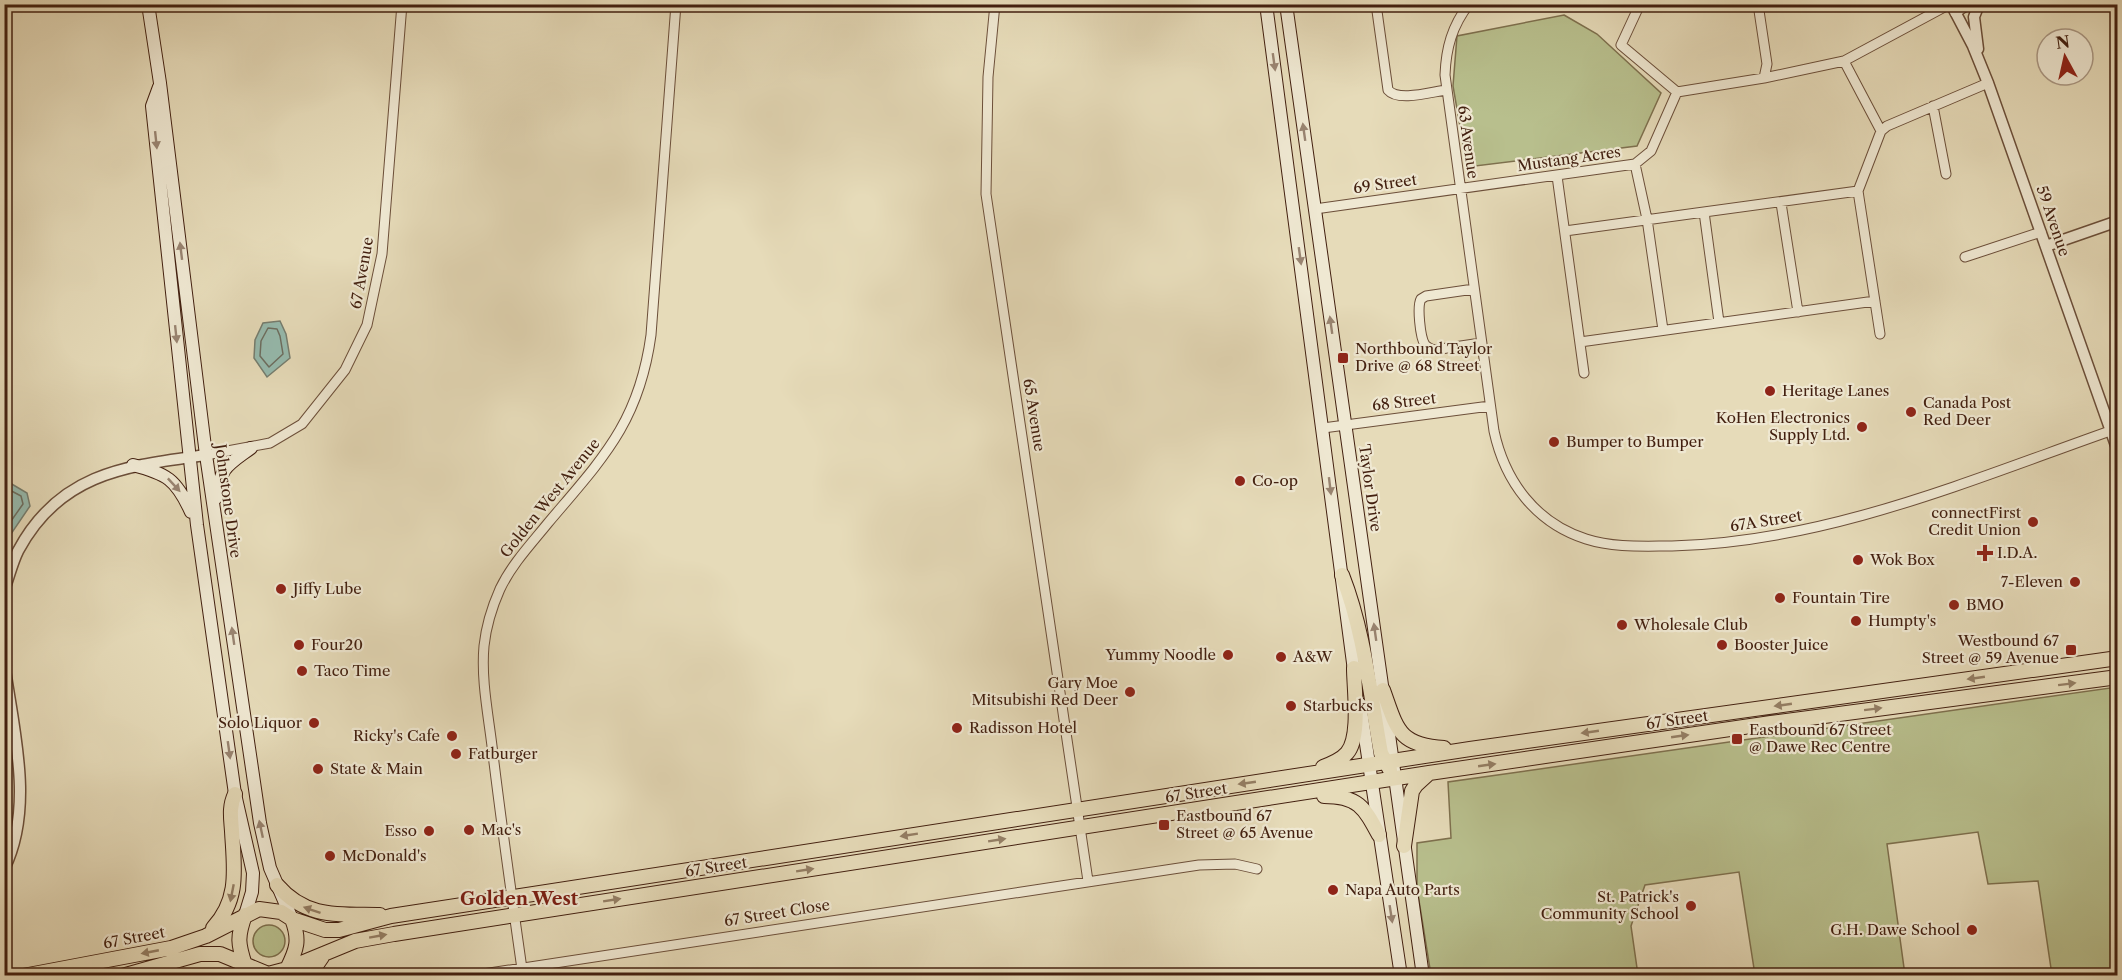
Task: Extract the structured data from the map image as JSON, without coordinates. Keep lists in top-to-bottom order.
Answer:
{
  "streets": {
    "main road": ["Taylor Drive", "Johnstone Drive", "67 Street"],
    "street": [
      "63 Avenue",
      "Mustang Acres",
      "69 Street",
      "59 Avenue",
      "67 Avenue",
      "68 Street",
      "65 Avenue",
      "Golden West Avenue",
      "67A Street",
      "67 Street Close"
    ]
  },
  "crossings": [
    ["63 Avenue", "Mustang Acres"],
    ["63 Avenue", "69 Street"],
    ["63 Avenue", "68 Street"],
    ["63 Avenue", "67A Street"],
    ["Mustang Acres", "69 Street"],
    ["69 Street", "Taylor Drive"],
    ["59 Avenue", "67A Street"],
    ["67 Avenue", "Johnstone Drive"],
    ["68 Street", "Taylor Drive"],
    ["68 Street", "67A Street"],
    ["65 Avenue", "67 Street"],
    ["Taylor Drive", "67 Street"],
    ["Golden West Avenue", "67 Street"],
    ["Golden West Avenue", "67 Street Close"],
    ["Johnstone Drive", "67 Street"]
  ],
  "districts": ["Golden West"],
  "places": {
    "transit": [
      "Northbound Taylor Drive @ 68 Street",
      "Westbound 67 Street @ 59 Avenue",
      "Eastbound 67 Street @ Dawe Rec Centre",
      "Eastbound 67 Street @ 65 Avenue"
    ],
    "other": [
      "Heritage Lanes",
      "Canada Post Red Deer",
      "KoHen Electronics Supply Ltd.",
      "Bumper to Bumper",
      "Co-op",
      "connectFirst Credit Union",
      "Wok Box",
      "7-Eleven",
      "Jiffy Lube",
      "Fountain Tire",
      "BMO",
      "Humpty's",
      "Wholesale Club",
      "Four20",
      "Booster Juice",
      "Yummy Noodle",
      "A&W",
      "Taco Time",
      "Gary Moe Mitsubishi Red Deer",
      "Starbucks",
      "Solo Liquor",
      "Radisson Hotel",
      "Ricky's Cafe",
      "Fatburger",
      "State & Main",
      "Mac's",
      "Esso",
      "McDonald's",
      "Napa Auto Parts",
      "St. Patrick's Community School",
      "G.H. Dawe School"
    ],
    "health": ["I.D.A."]
  },
  "north": "top"
}
